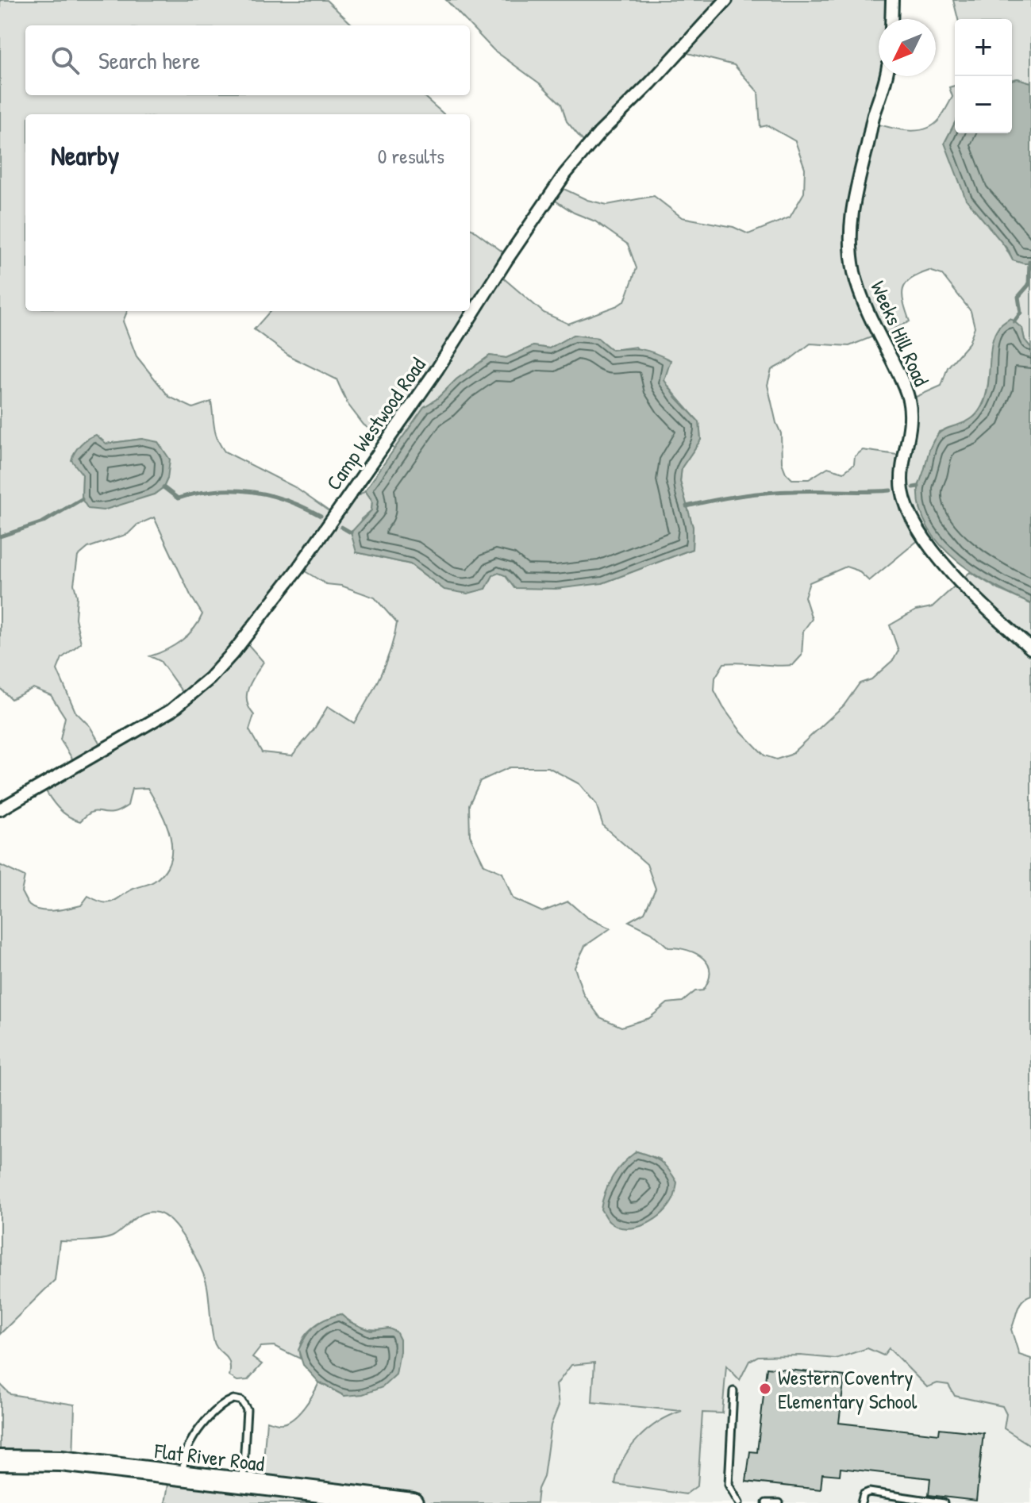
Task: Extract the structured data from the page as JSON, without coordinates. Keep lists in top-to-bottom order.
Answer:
{
  "streets": {
    "main road": ["Flat River Road"],
    "street": ["Weeks Hill Road", "Camp Westwood Road"]
  },
  "places": ["Western Coventry Elementary School"],
  "north": "bottom left",
  "page": {
    "map_buttons": ["+", "−"],
    "search": "Search here",
    "heading": ["Nearby", "0 results"]
  }
}
